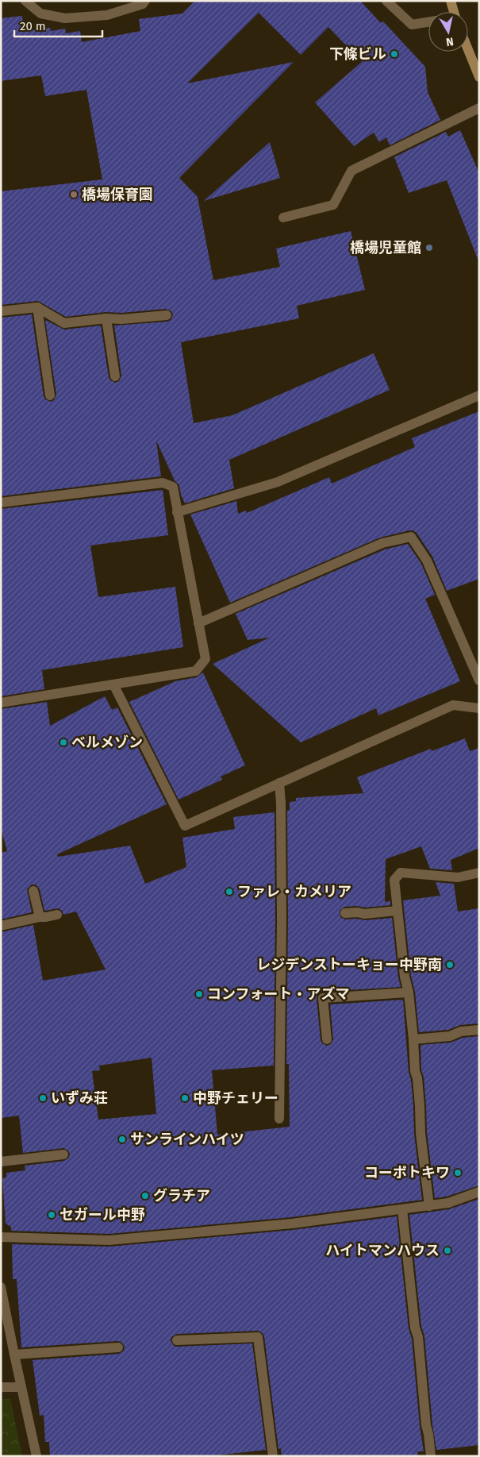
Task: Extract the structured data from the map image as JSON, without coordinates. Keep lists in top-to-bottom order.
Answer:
{
  "places": [
    "下條ビル",
    "橋場保育園",
    "橋場児童館",
    "ベルメゾン",
    "ファレ・カメリア",
    "レジデンストーキョー中野南",
    "コンフォート・アズマ",
    "いずみ荘",
    "中野チェリー",
    "サンラインハイツ",
    "コーポトキワ",
    "グラチア",
    "セガール中野",
    "ハイトマンハウス"
  ],
  "scale_bar": "20 m",
  "north": "bottom"
}
